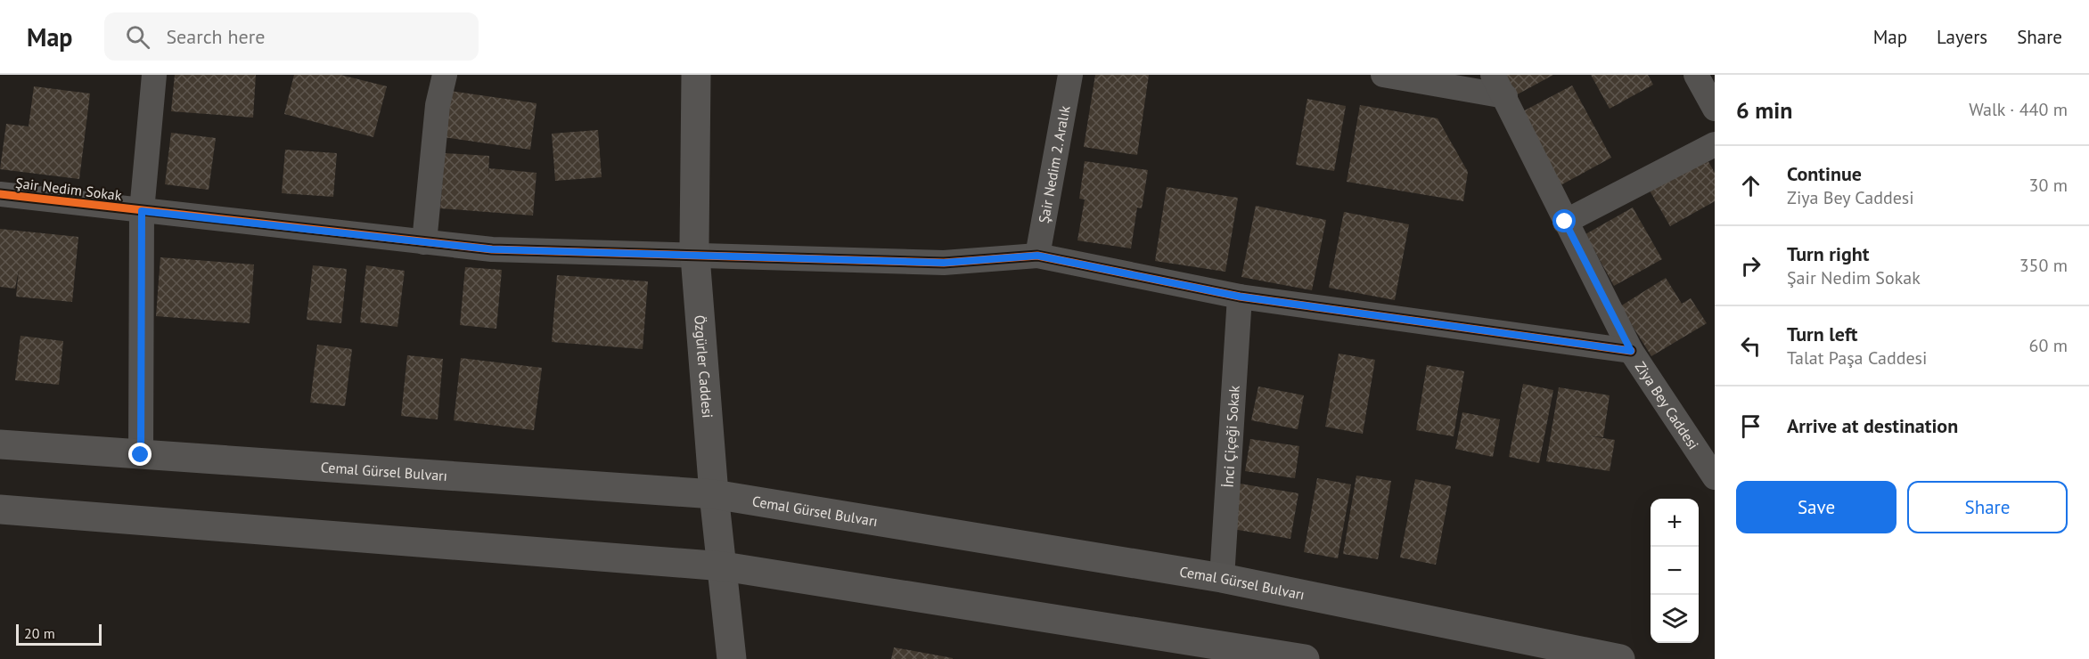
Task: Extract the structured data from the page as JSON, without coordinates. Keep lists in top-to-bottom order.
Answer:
{
  "streets": {
    "street": [
      "Şair Nedim 2. Aralık",
      "Şair Nedim Sokak",
      "Özgürler Caddesi",
      "Ziya Bey Caddesi",
      "İnci Çiçeği Sokak",
      "Cemal Gürsel Bulvarı"
    ]
  },
  "crossings": [
    ["Şair Nedim 2. Aralık", "Şair Nedim Sokak"],
    ["Şair Nedim Sokak", "Özgürler Caddesi"],
    ["Şair Nedim Sokak", "Ziya Bey Caddesi"],
    ["Şair Nedim Sokak", "İnci Çiçeği Sokak"],
    ["Özgürler Caddesi", "Cemal Gürsel Bulvarı"],
    ["İnci Çiçeği Sokak", "Cemal Gürsel Bulvarı"]
  ],
  "scale_bar": "20 m",
  "page": {
    "header": "Map",
    "search": "Search here",
    "nav": ["Map", "Layers", "Share"],
    "heading": ["6 min", "Walk · 440 m"],
    "list": [
      ["Continue", "Ziya Bey Caddesi", "30 m"],
      ["Turn right", "Şair Nedim Sokak", "350 m"],
      ["Turn left", "Talat Paşa Caddesi", "60 m"],
      "Arrive at destination"
    ],
    "buttons": ["Save", "Share"],
    "map_buttons": ["+", "−"],
    "scale": "20 m"
  }
}
